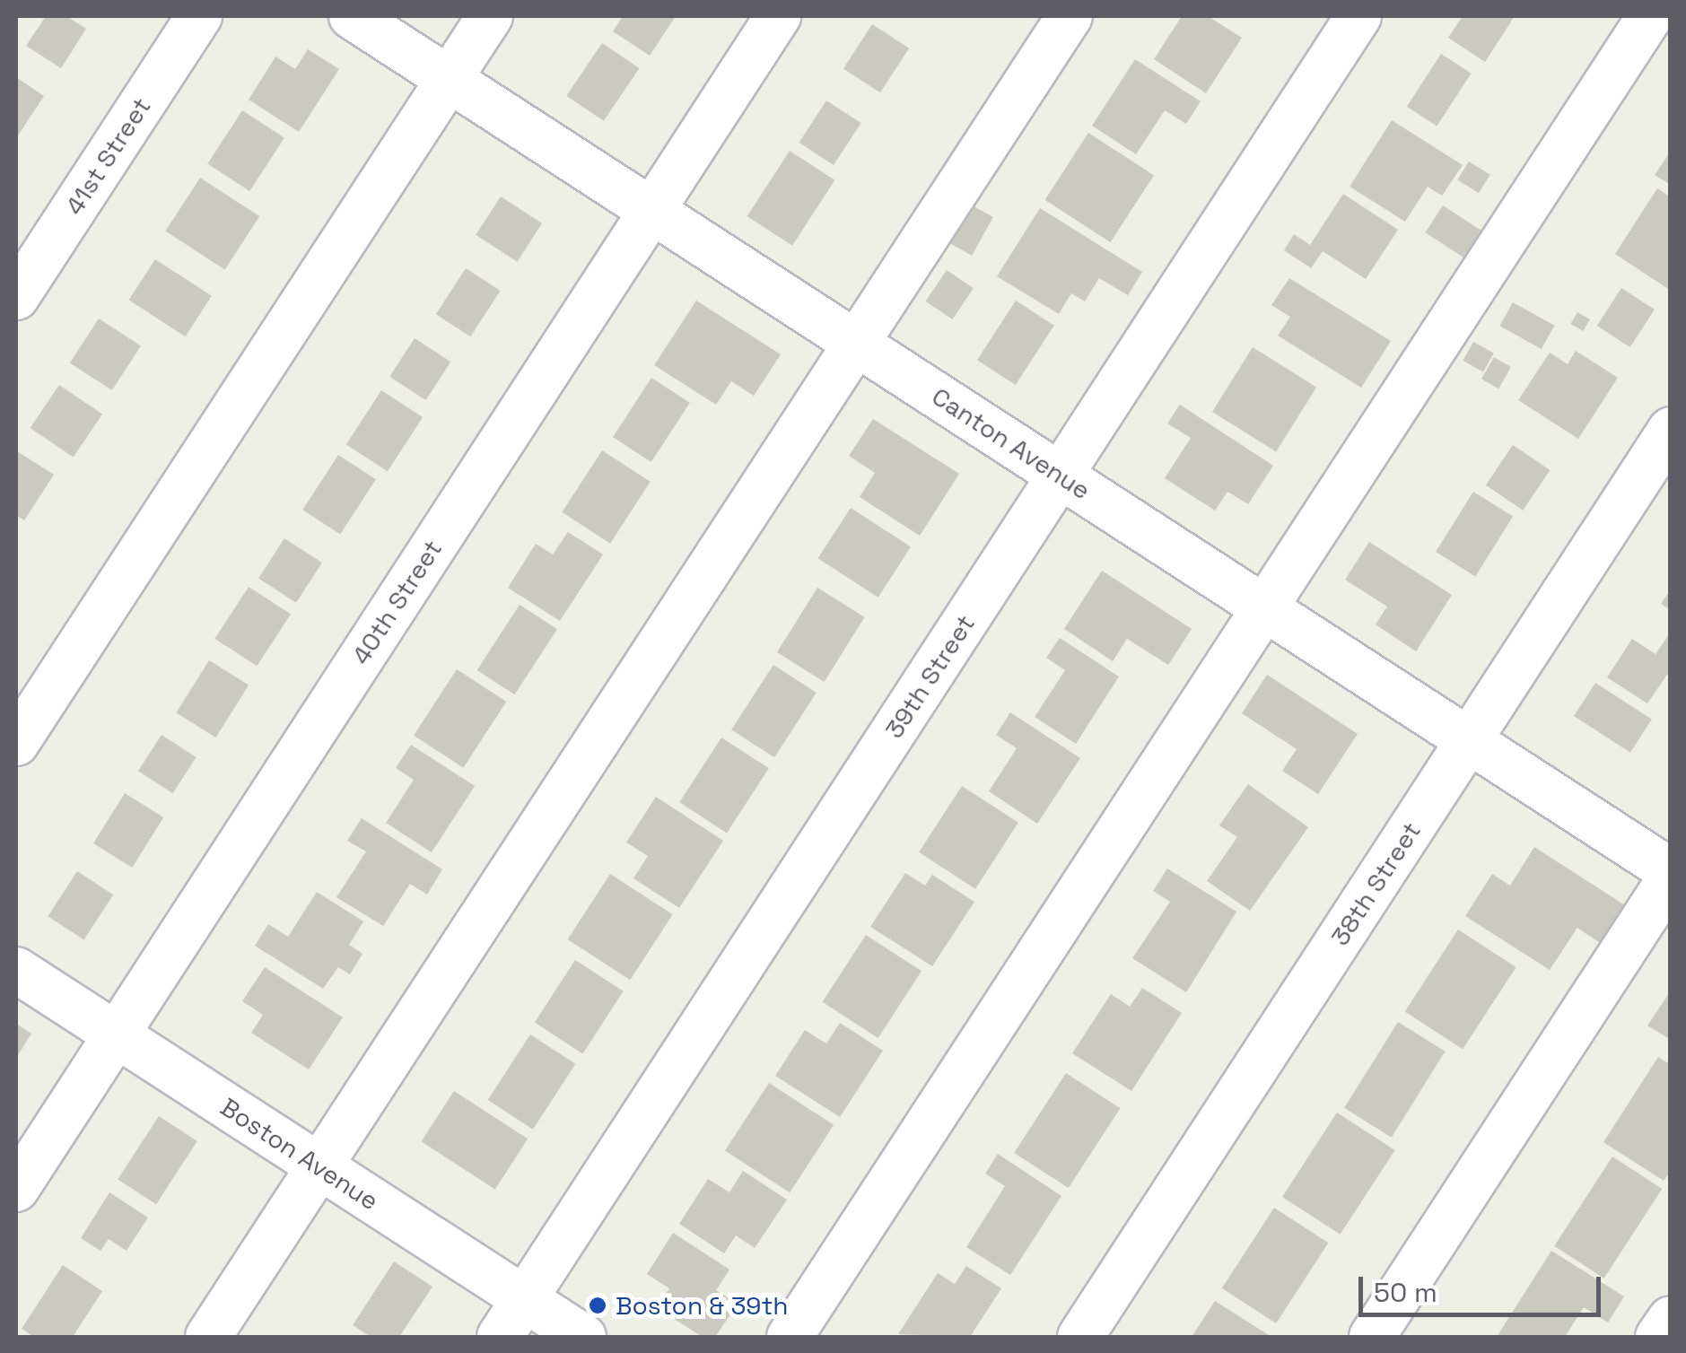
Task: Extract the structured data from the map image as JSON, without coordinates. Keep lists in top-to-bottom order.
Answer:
{
  "streets": {
    "street": [
      "41st Street",
      "Canton Avenue",
      "40th Street",
      "39th Street",
      "38th Street",
      "Boston Avenue"
    ]
  },
  "crossings": [
    ["Canton Avenue", "40th Street"],
    ["Canton Avenue", "39th Street"],
    ["Canton Avenue", "38th Street"],
    ["40th Street", "Boston Avenue"],
    ["39th Street", "Boston Avenue"]
  ],
  "places": ["Boston & 39th"],
  "scale_bar": "50 m"
}
